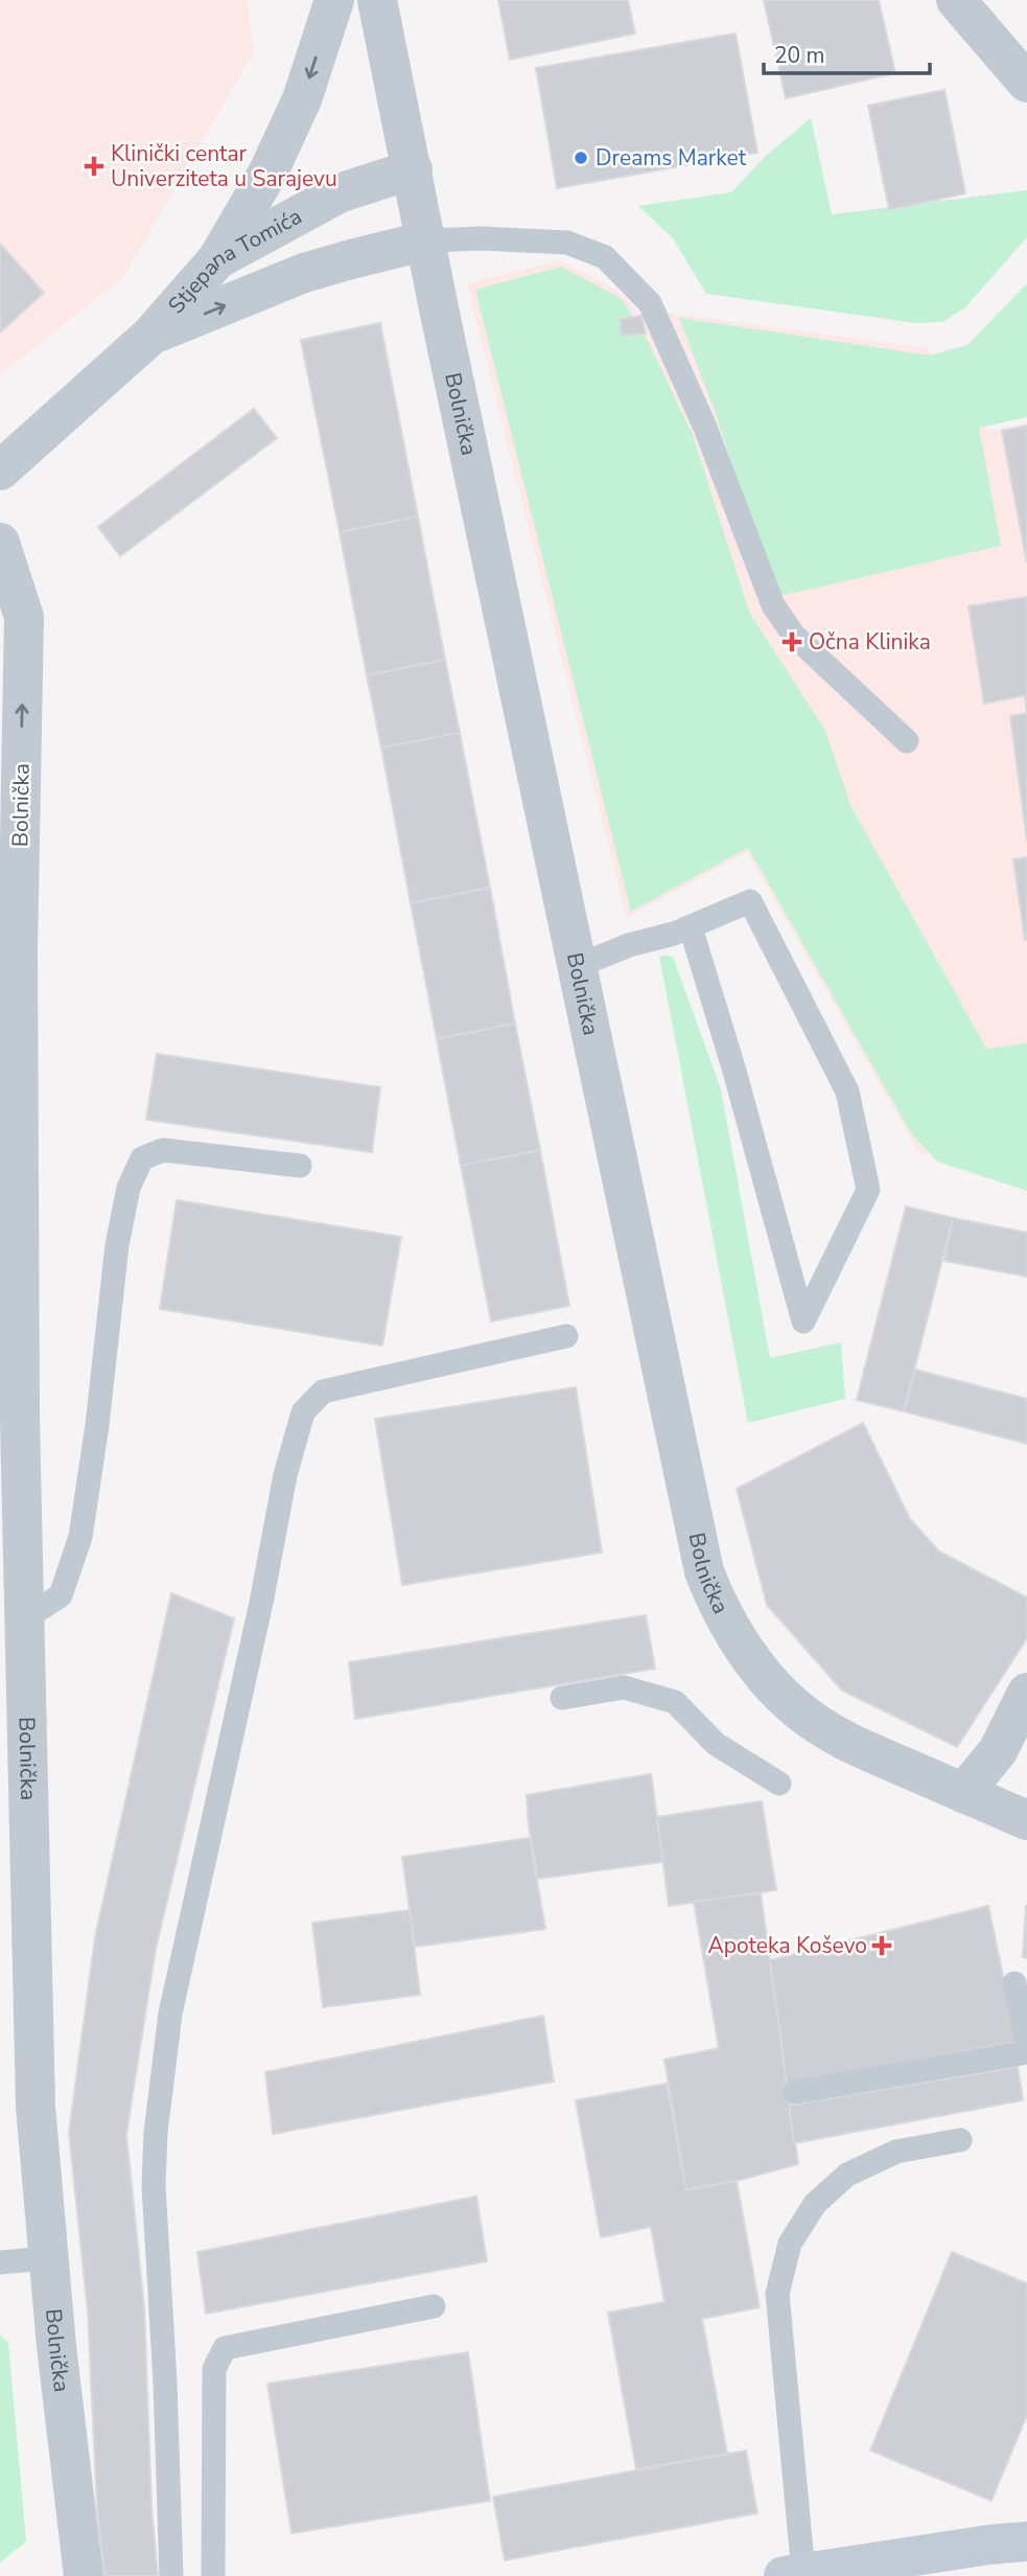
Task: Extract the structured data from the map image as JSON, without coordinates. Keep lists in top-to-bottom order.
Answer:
{
  "streets": {
    "street": ["Stjepana Tomića", "Bolnička"]
  },
  "crossings": [
    ["Stjepana Tomića", "Bolnička"]
  ],
  "places": {
    "other": ["Dreams Market"],
    "health": ["Klinički centar Univerziteta u Sarajevu", "Očna Klinika", "Apoteka Koševo"]
  },
  "scale_bar": "20 m"
}
